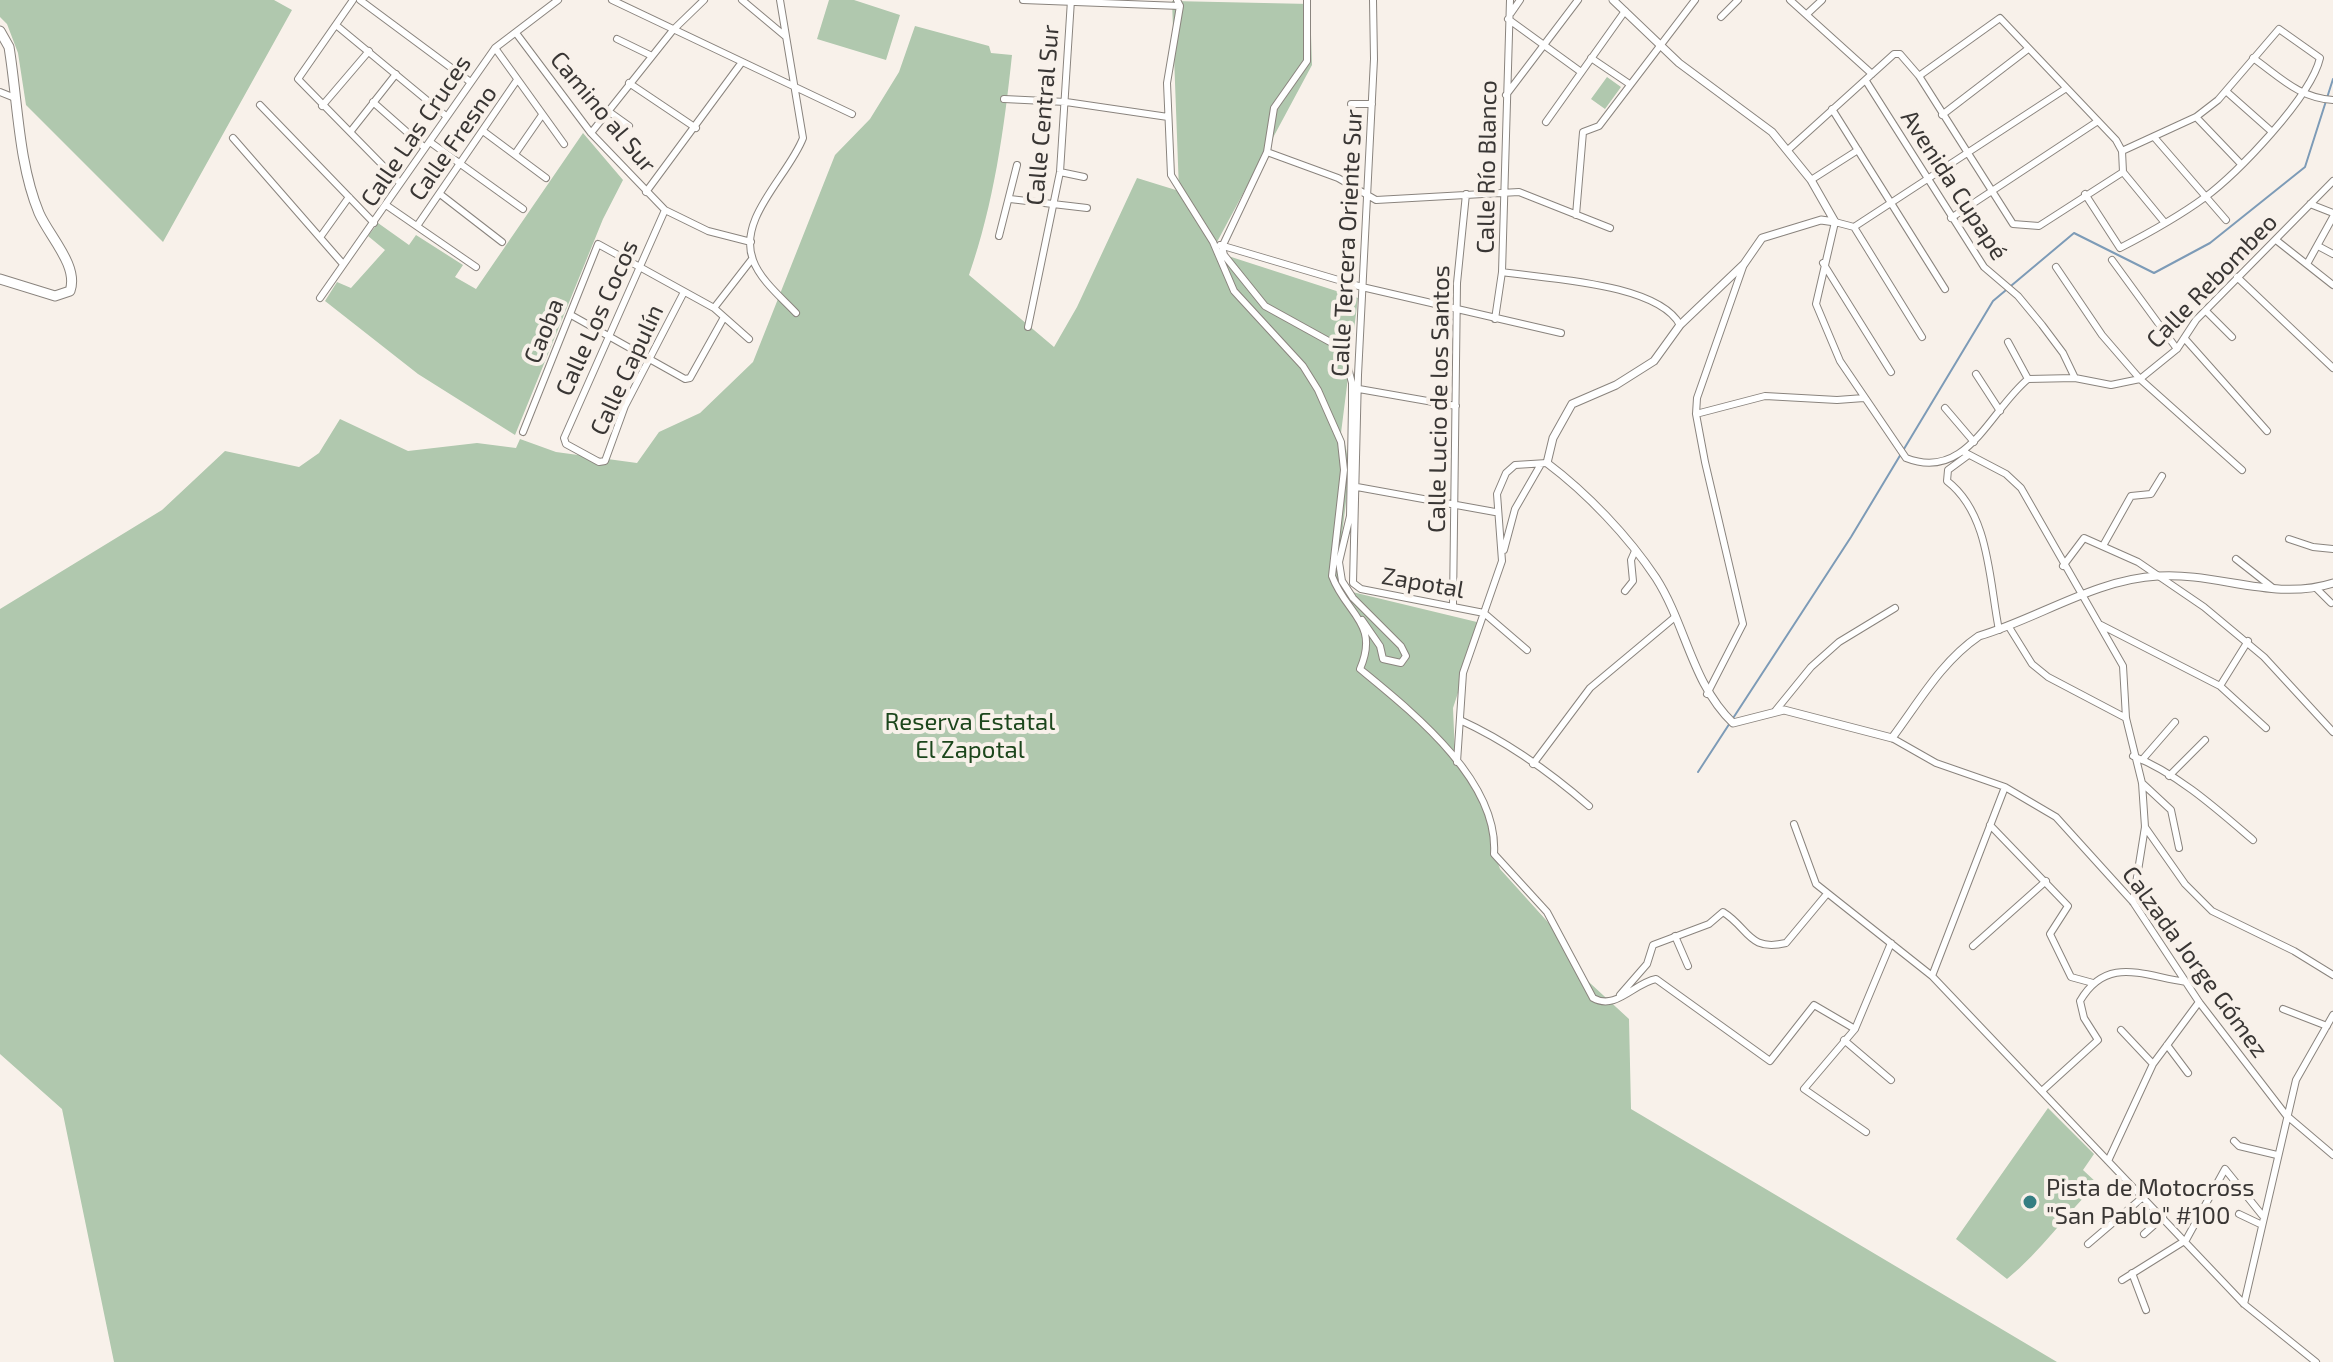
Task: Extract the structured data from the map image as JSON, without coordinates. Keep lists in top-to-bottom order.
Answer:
{
  "streets": {
    "street": [
      "Camino al Sur",
      "Calle Central Sur",
      "Calle Las Cruces",
      "Calle Fresno",
      "Calle Río Blanco",
      "Avenida Cupapé",
      "Calle Tercera Oriente Sur",
      "Calle Rebombeo",
      "Calle Los Cocos",
      "Caoba",
      "Calle Capulín",
      "Calle Lucio de los Santos",
      "Zapotal",
      "Calzada Jorge Gómez"
    ]
  },
  "crossings": [
    ["Camino al Sur", "Calle Las Cruces"],
    ["Camino al Sur", "Calle Los Cocos"],
    ["Avenida Cupapé", "Calle Rebombeo"],
    ["Calle Tercera Oriente Sur", "Zapotal"],
    ["Calle Los Cocos", "Caoba"],
    ["Calle Los Cocos", "Calle Capulín"],
    ["Calle Lucio de los Santos", "Zapotal"]
  ],
  "parks": ["Reserva Estatal El Zapotal"],
  "places": ["Pista de Motocross \"San Pablo\" #100"]
}
